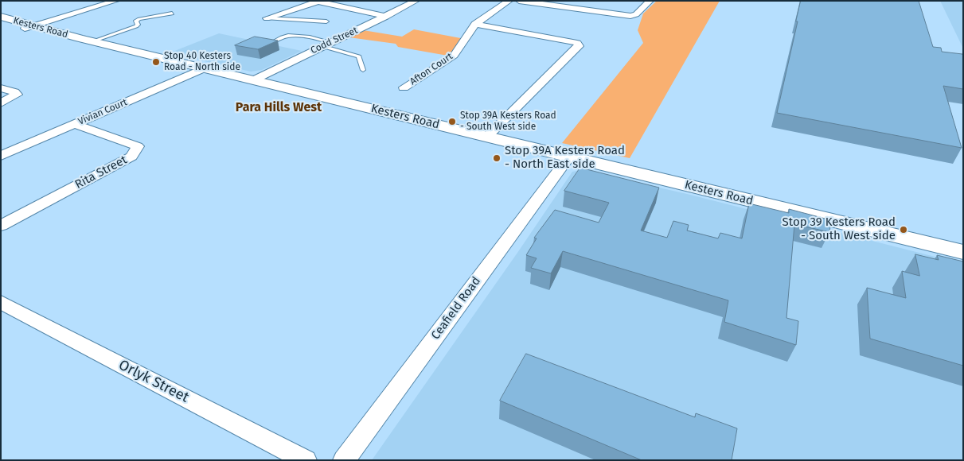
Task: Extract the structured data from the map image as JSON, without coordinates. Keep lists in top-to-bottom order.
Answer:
{
  "streets": {
    "main road": ["Kesters Road"],
    "street": [
      "Codd Street",
      "Afton Court",
      "Vivian Court",
      "Rita Street",
      "Ceafield Road",
      "Orlyk Street"
    ]
  },
  "crossings": [
    ["Kesters Road", "Codd Street"],
    ["Kesters Road", "Vivian Court"],
    ["Kesters Road", "Ceafield Road"],
    ["Vivian Court", "Rita Street"]
  ],
  "districts": ["Para Hills West"],
  "places": [
    "Stop 40 Kesters Road - North side",
    "Stop 39A Kesters Road - South West side",
    "Stop 39A Kesters Road - North East side",
    "Stop 39 Kesters Road - South West side"
  ]
}
